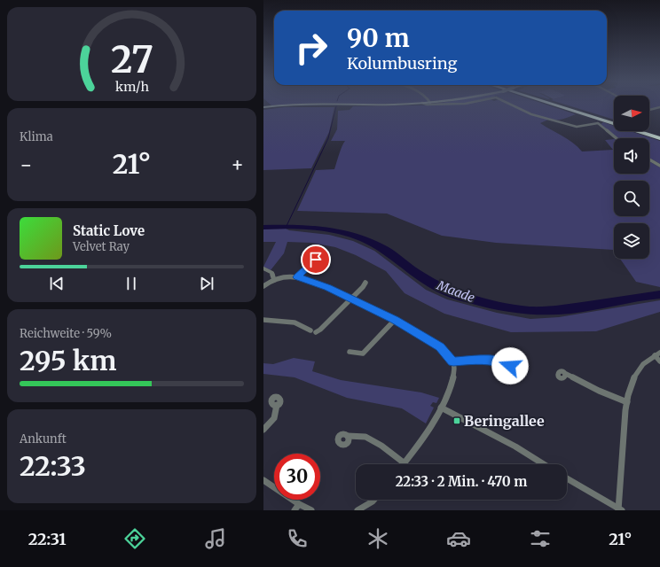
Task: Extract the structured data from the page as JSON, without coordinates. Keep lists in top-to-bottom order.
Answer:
{
  "water": ["Maade"],
  "places": {
    "transit": ["Beringallee"]
  },
  "north": "right",
  "page": {
    "turn": ["90 m", "Kolumbusring"],
    "tile": [
      "Klima",
      ["Reichweite · 59%", "295 km"],
      ["Ankunft", "22:33"]
    ],
    "heat": ["−", "21°", "+"],
    "song": ["Static Love", "Velvet Ray"],
    "limit": "30",
    "trip": "22:33 · 2 Min. · 470 m",
    "tabs": ["22:31", "21°"],
    "gauge": ["27", "km/h"]
  }
}
